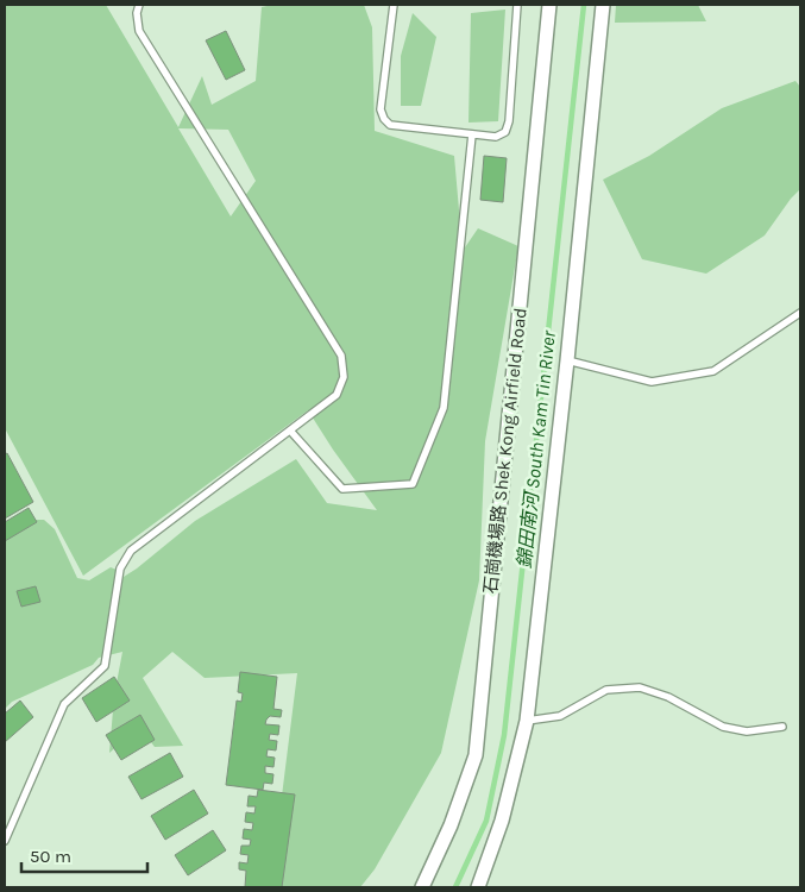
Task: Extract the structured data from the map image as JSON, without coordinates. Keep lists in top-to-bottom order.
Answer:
{
  "streets": {
    "street": ["石崗機場路 Shek Kong Airfield Road"]
  },
  "water": ["錦田南河 South Kam Tin River"],
  "scale_bar": "50 m"
}
